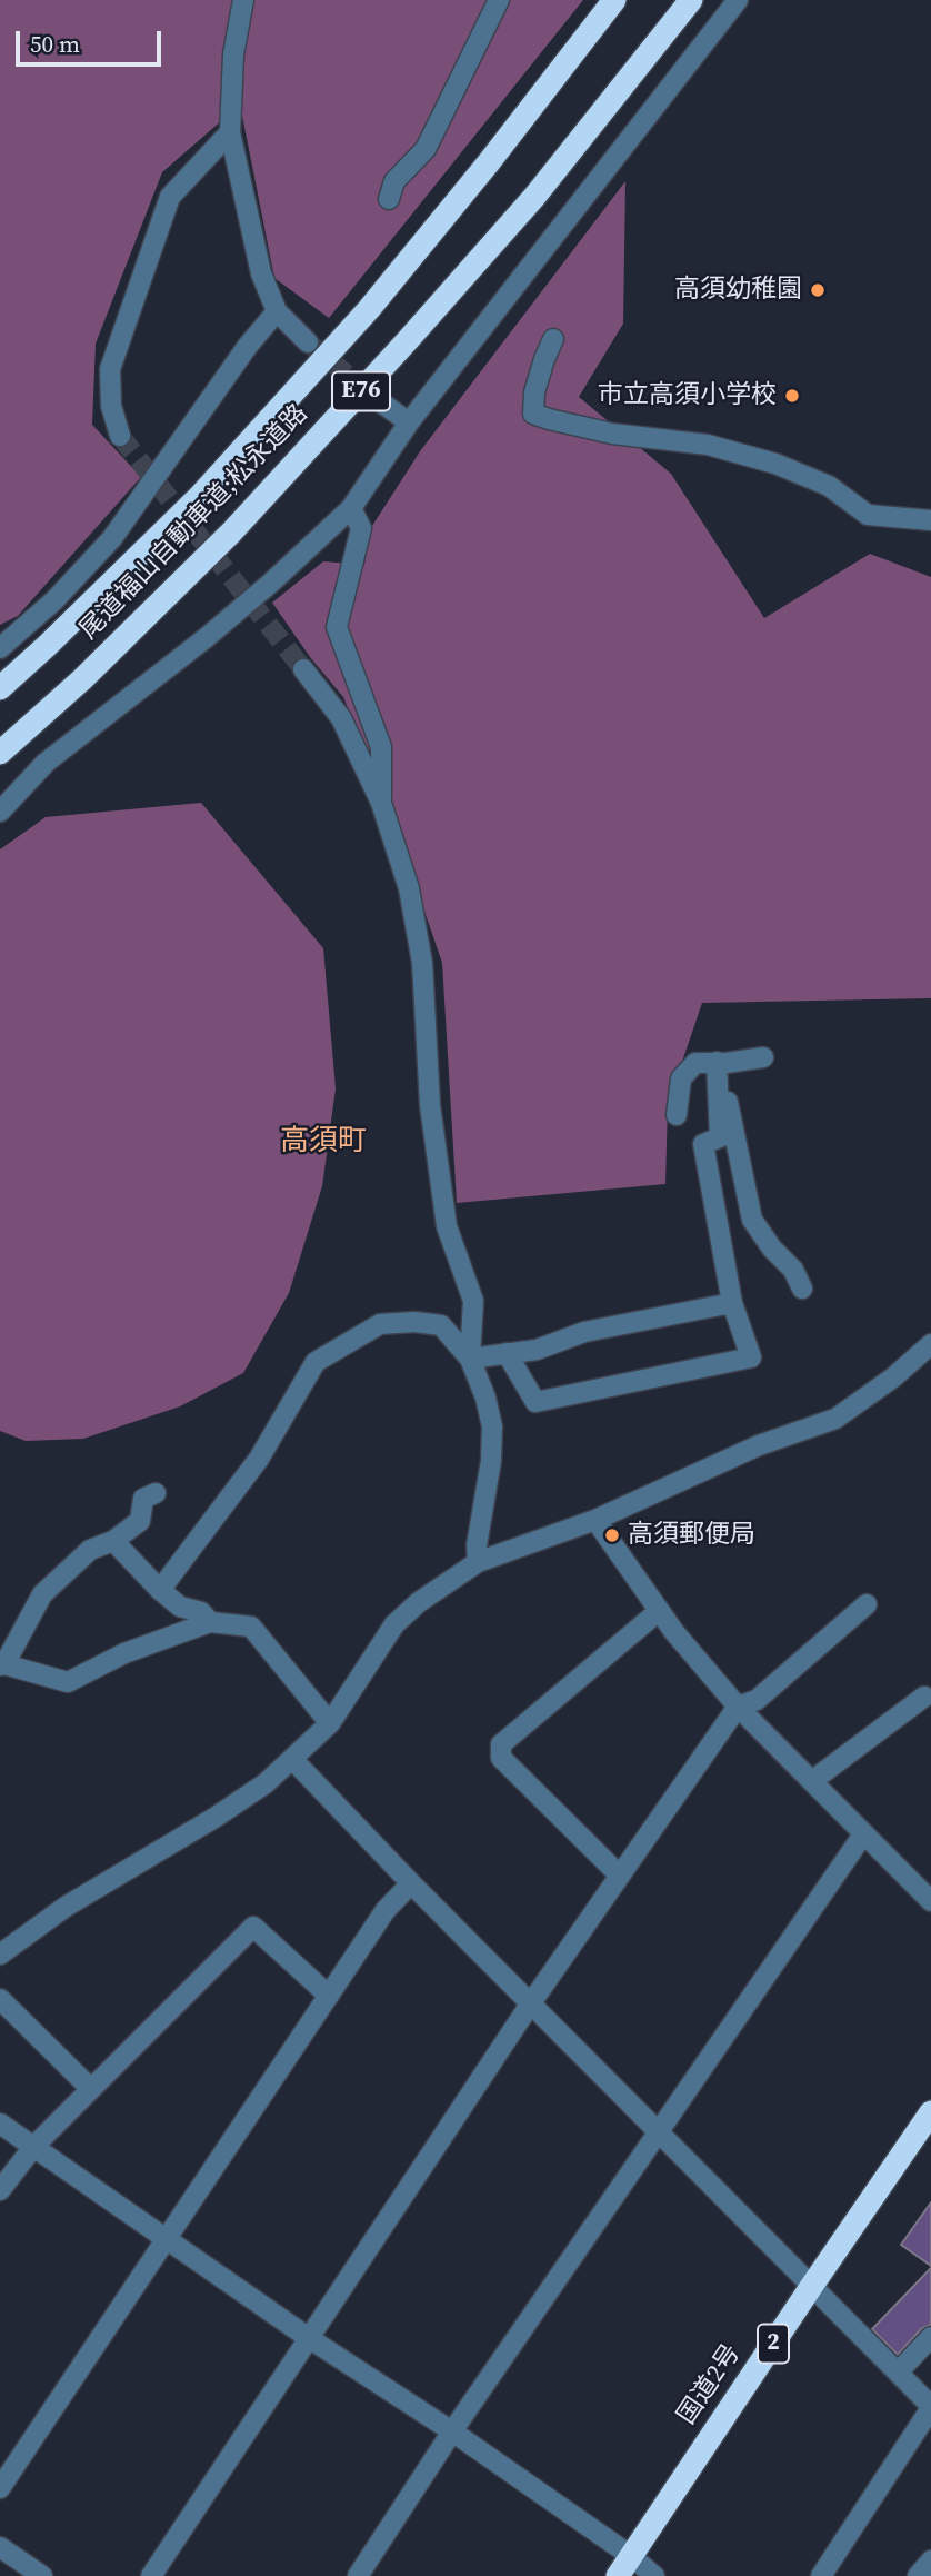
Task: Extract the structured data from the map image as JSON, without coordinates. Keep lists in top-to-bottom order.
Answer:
{
  "streets": {
    "highway": [
      "E76",
      "尾道福山自動車道;松永道路",
      "2",
      "国道2号"
    ]
  },
  "districts": ["高須町"],
  "places": ["高須幼稚園", "市立高須小学校", "高須郵便局"],
  "scale_bar": "50 m"
}
